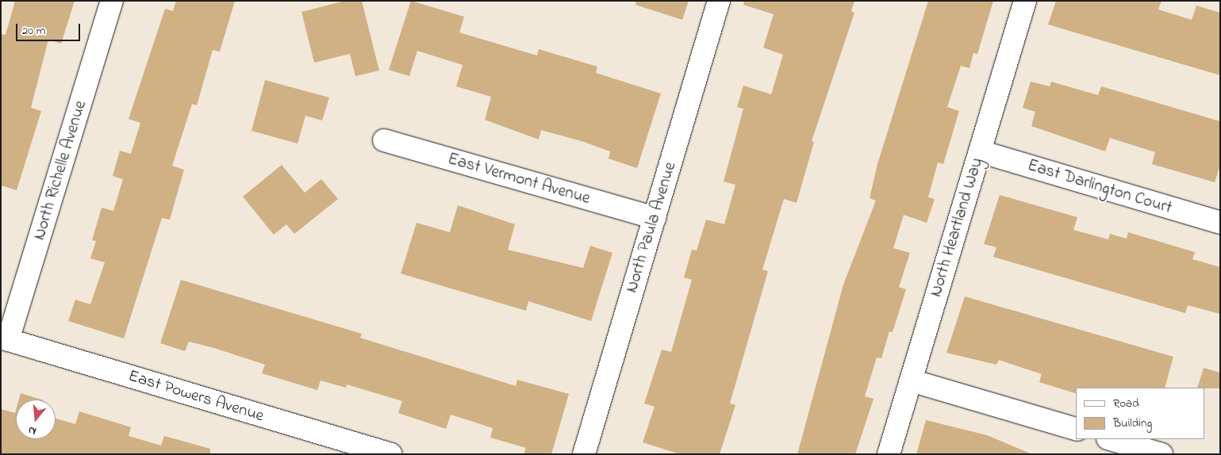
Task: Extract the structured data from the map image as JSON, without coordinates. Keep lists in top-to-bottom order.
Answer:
{
  "streets": {
    "street": [
      "North Richelle Avenue",
      "East Vermont Avenue",
      "East Darlington Court",
      "North Paula Avenue",
      "North Heartland Way",
      "East Powers Avenue"
    ]
  },
  "crossings": [
    ["North Richelle Avenue", "East Powers Avenue"],
    ["East Vermont Avenue", "North Paula Avenue"],
    ["East Darlington Court", "North Heartland Way"]
  ],
  "legend": ["Road", "Building"],
  "scale_bar": "20 m",
  "north": "bottom"
}
